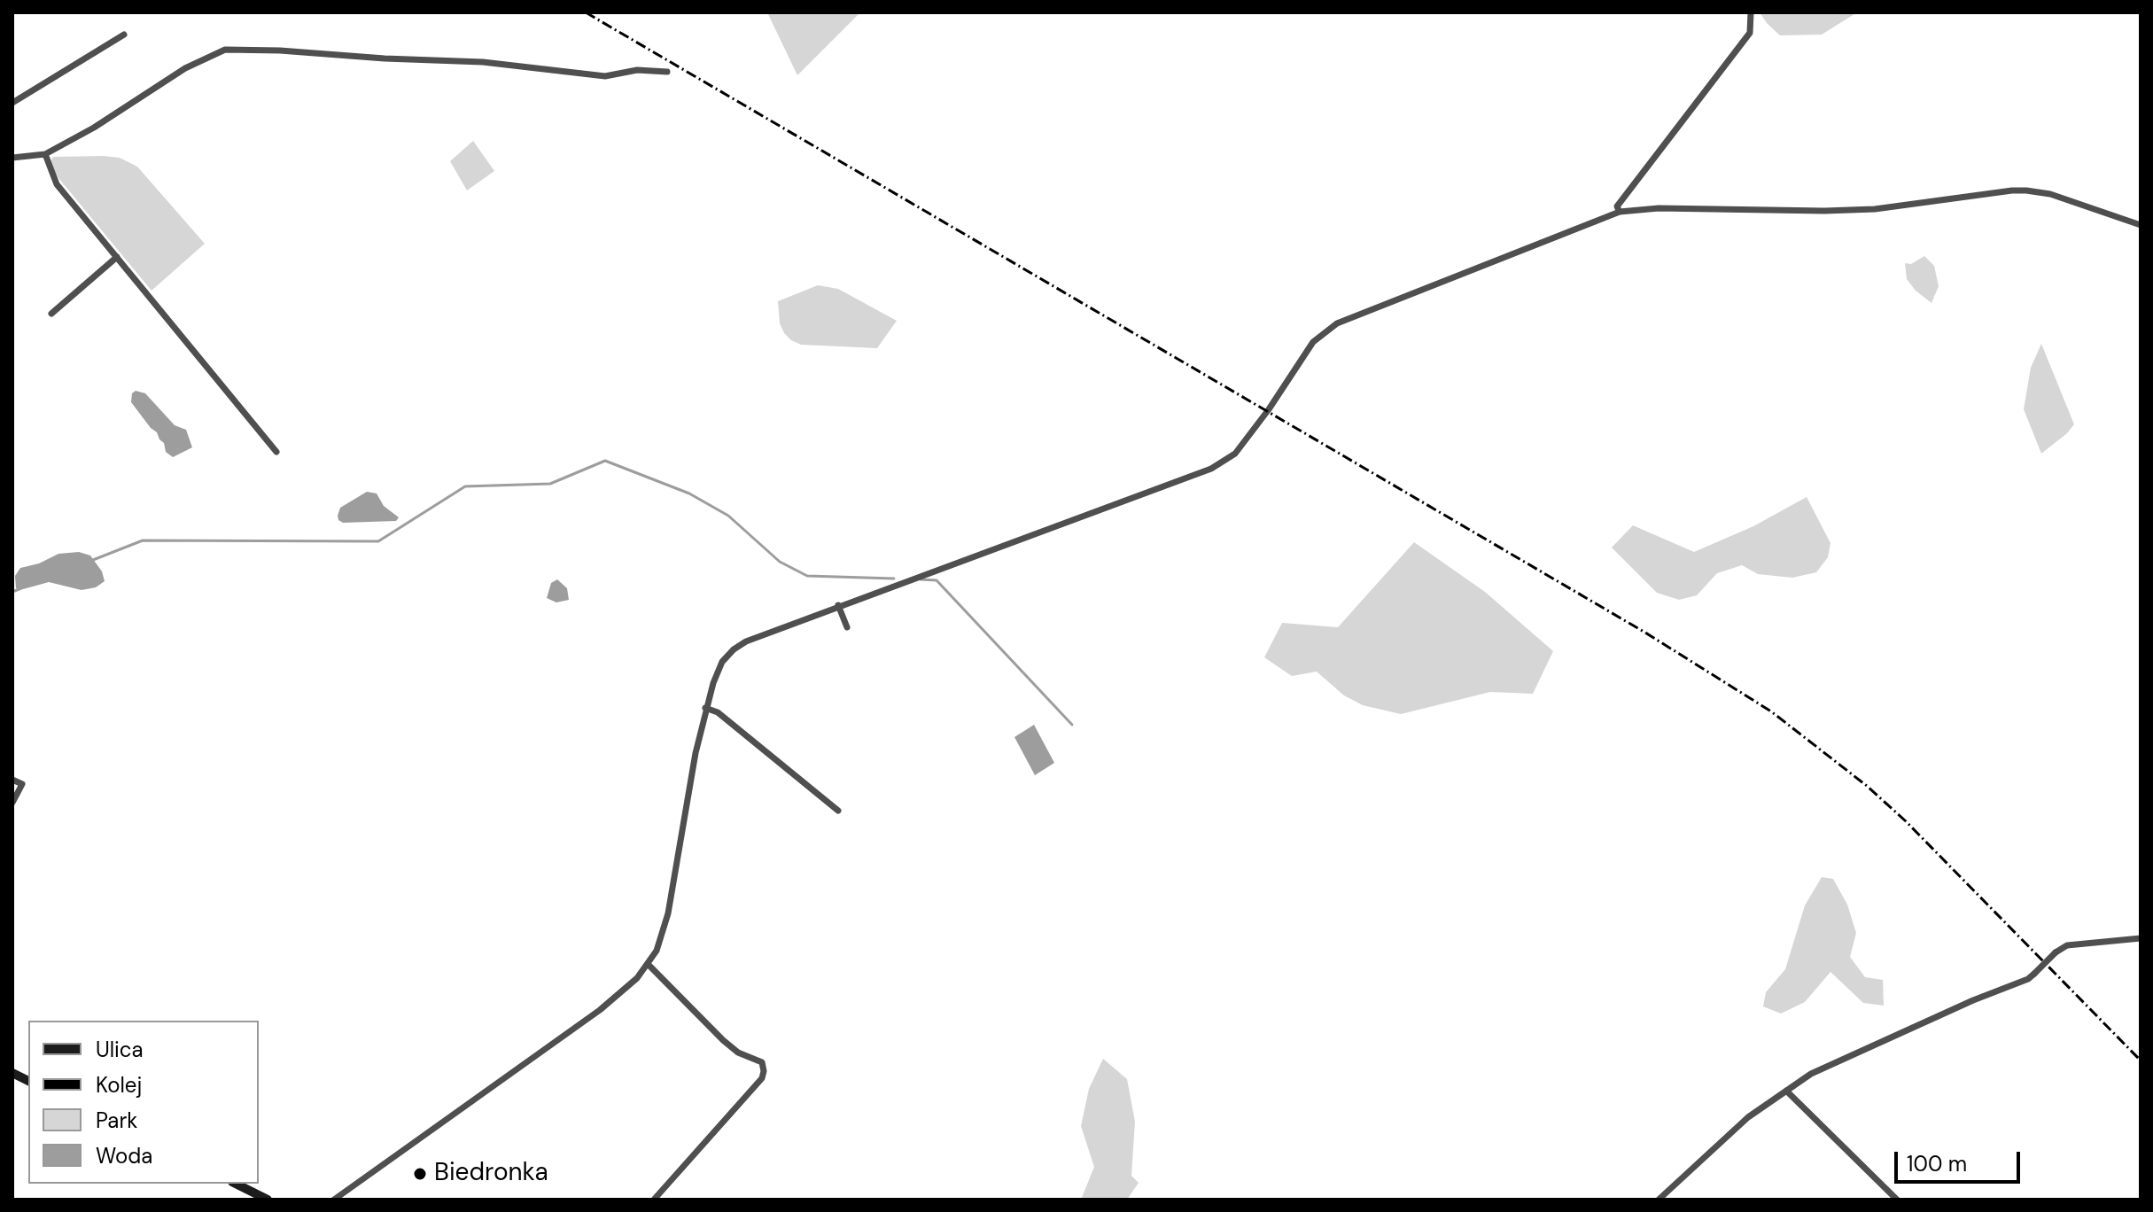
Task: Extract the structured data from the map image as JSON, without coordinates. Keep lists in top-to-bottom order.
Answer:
{
  "places": ["Biedronka"],
  "legend": [
    "Ulica",
    "Kolej",
    "Park",
    "Woda"
  ],
  "scale_bar": "100 m"
}
